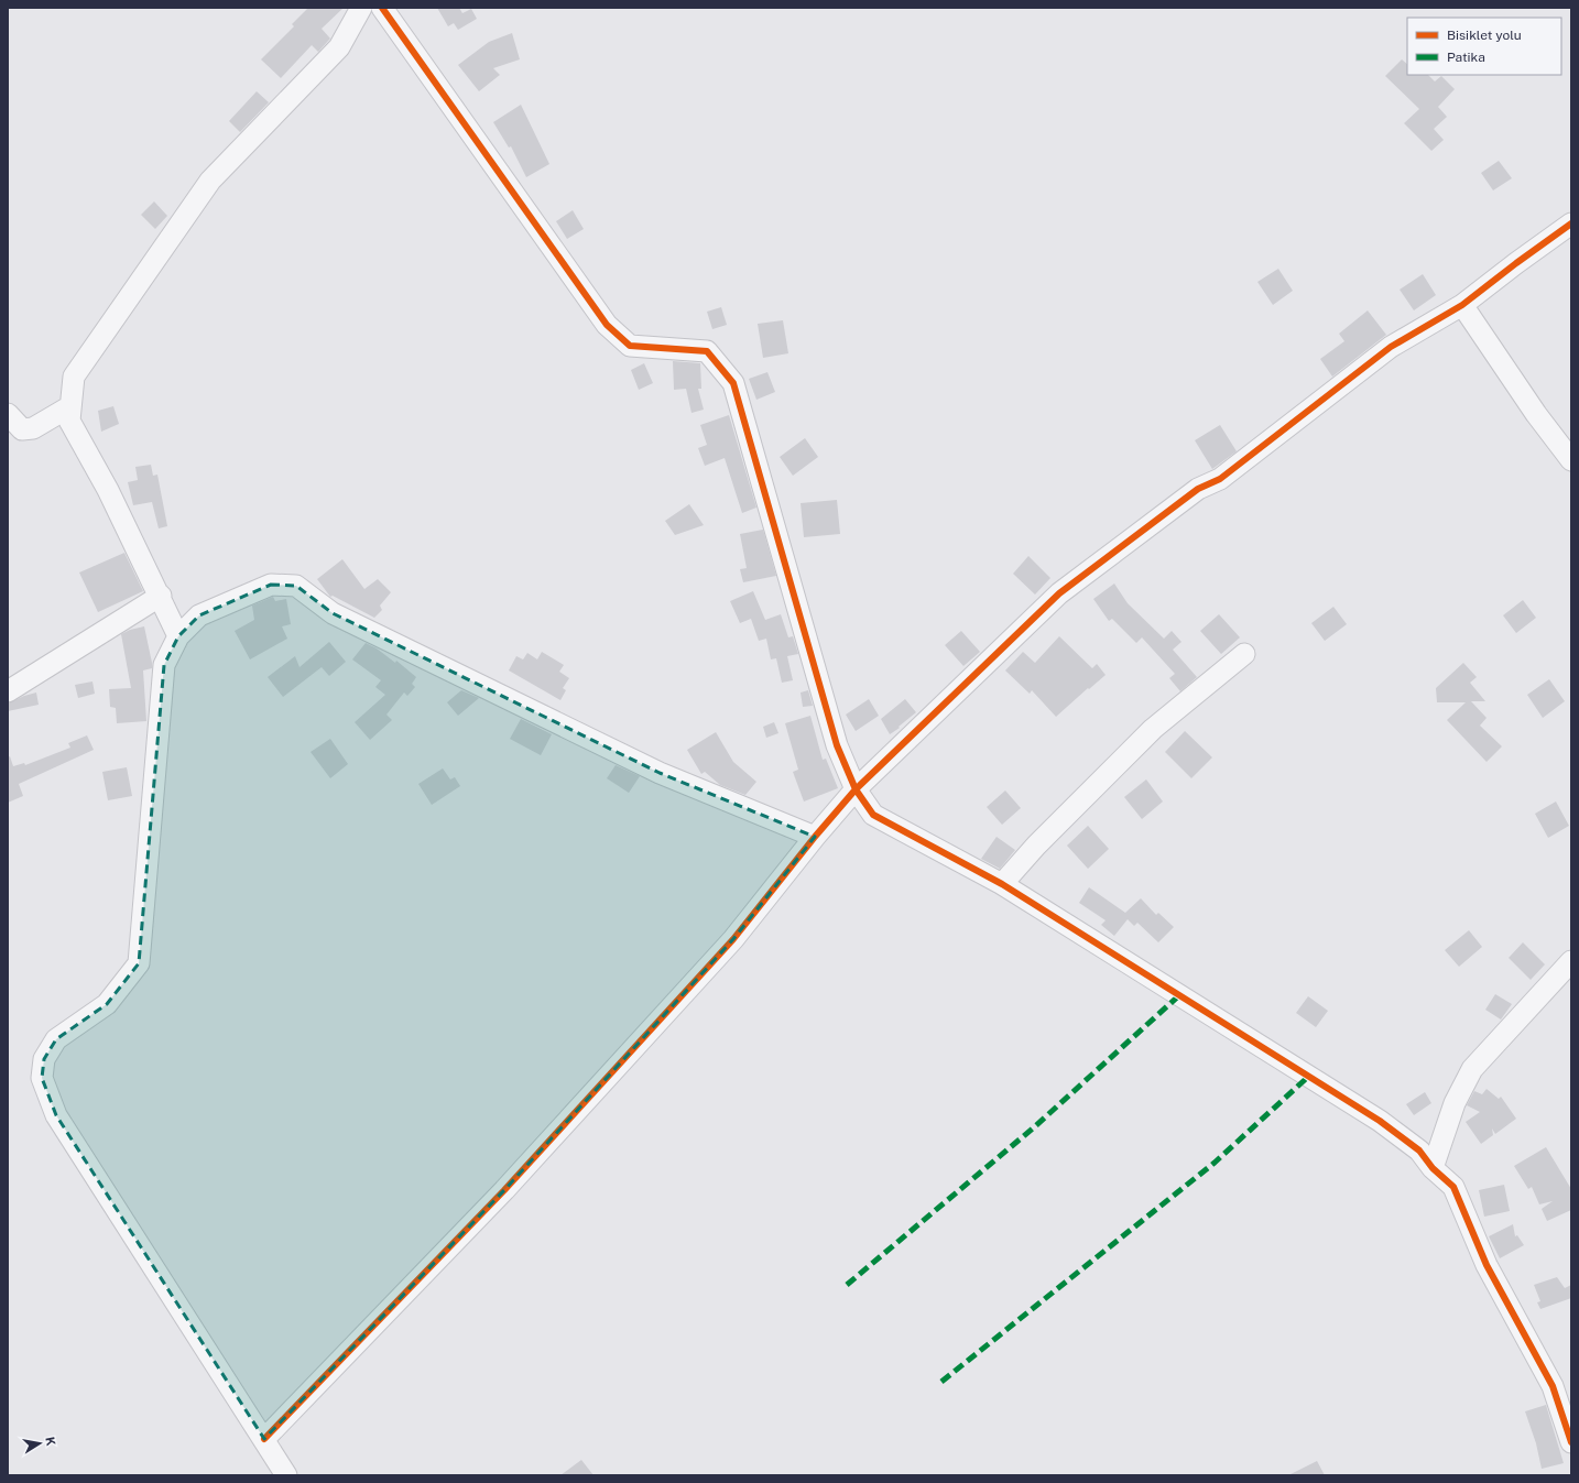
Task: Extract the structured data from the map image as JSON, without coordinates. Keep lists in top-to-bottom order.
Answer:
{
  "legend": ["Bisiklet yolu", "Patika"],
  "north": "right"
}
